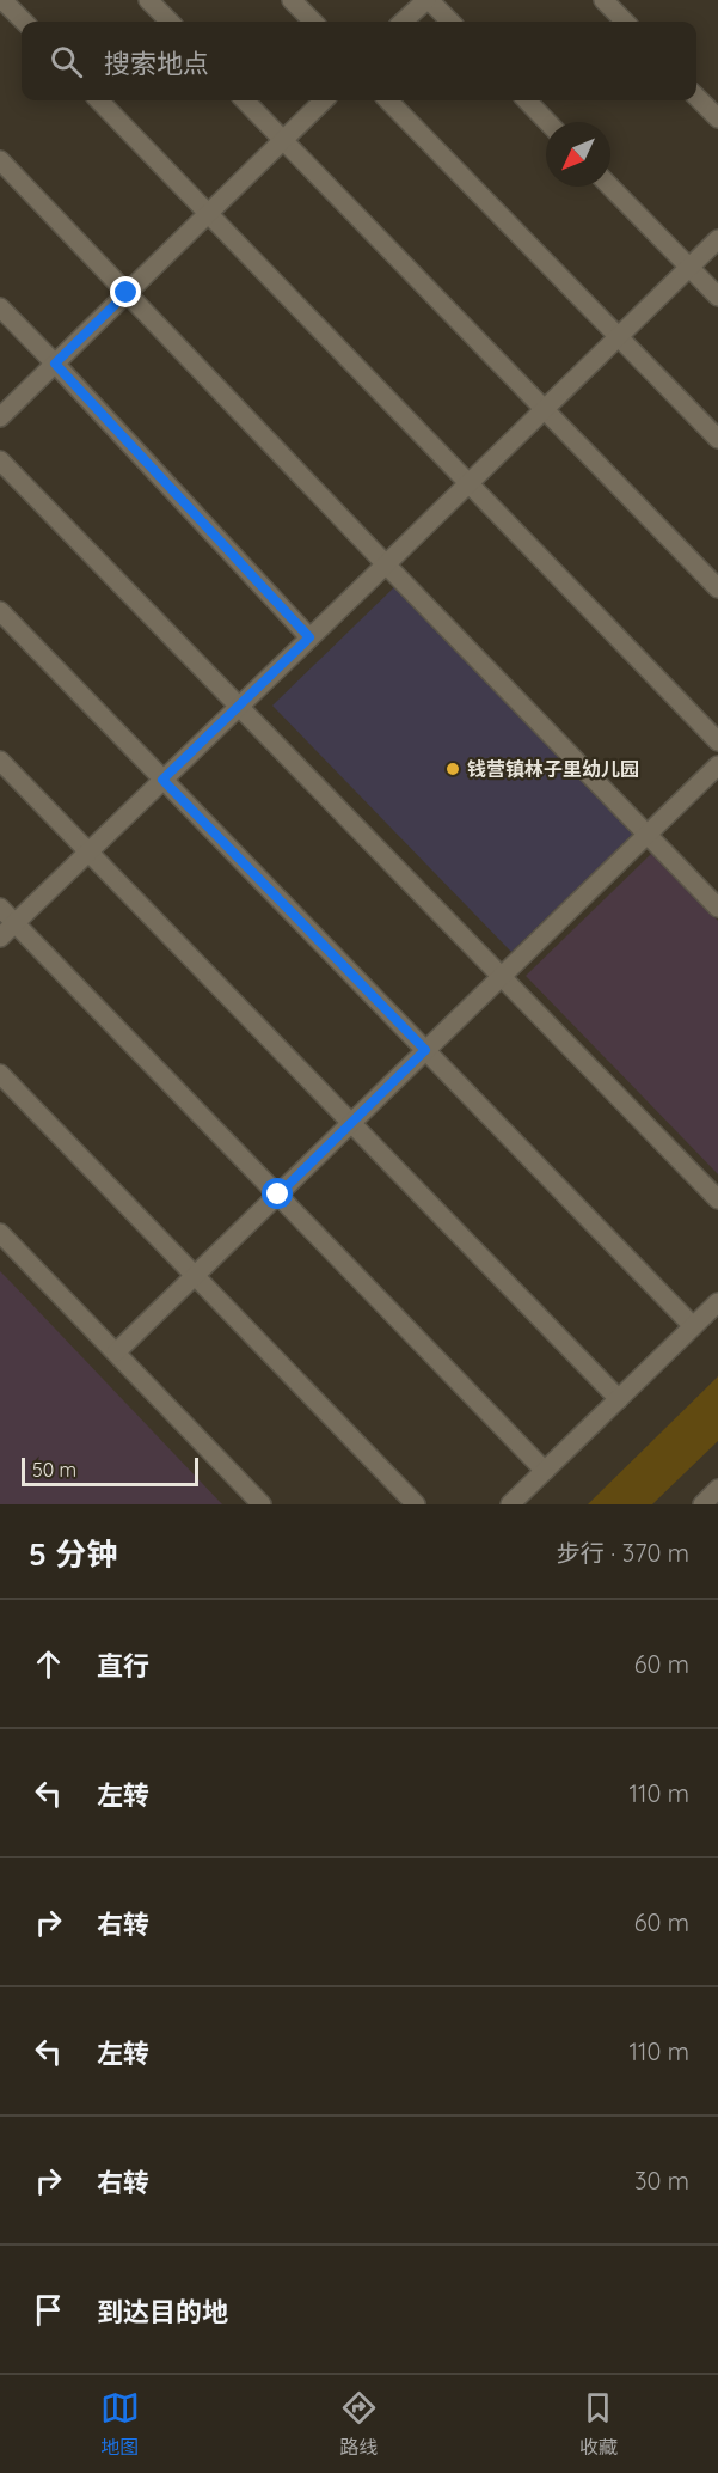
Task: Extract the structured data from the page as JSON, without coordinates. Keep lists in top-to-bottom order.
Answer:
{
  "places": ["钱营镇林子里幼儿园"],
  "scale_bar": "50 m",
  "north": "bottom left",
  "page": {
    "search": "搜索地点",
    "scale": "50 m",
    "heading": ["5 分钟", "步行 · 370 m"],
    "list": [
      ["直行", "60 m"],
      ["左转", "110 m"],
      ["右转", "60 m"],
      ["左转", "110 m"],
      ["右转", "30 m"],
      "到达目的地"
    ],
    "nav": ["地图", "路线", "收藏"]
  }
}
